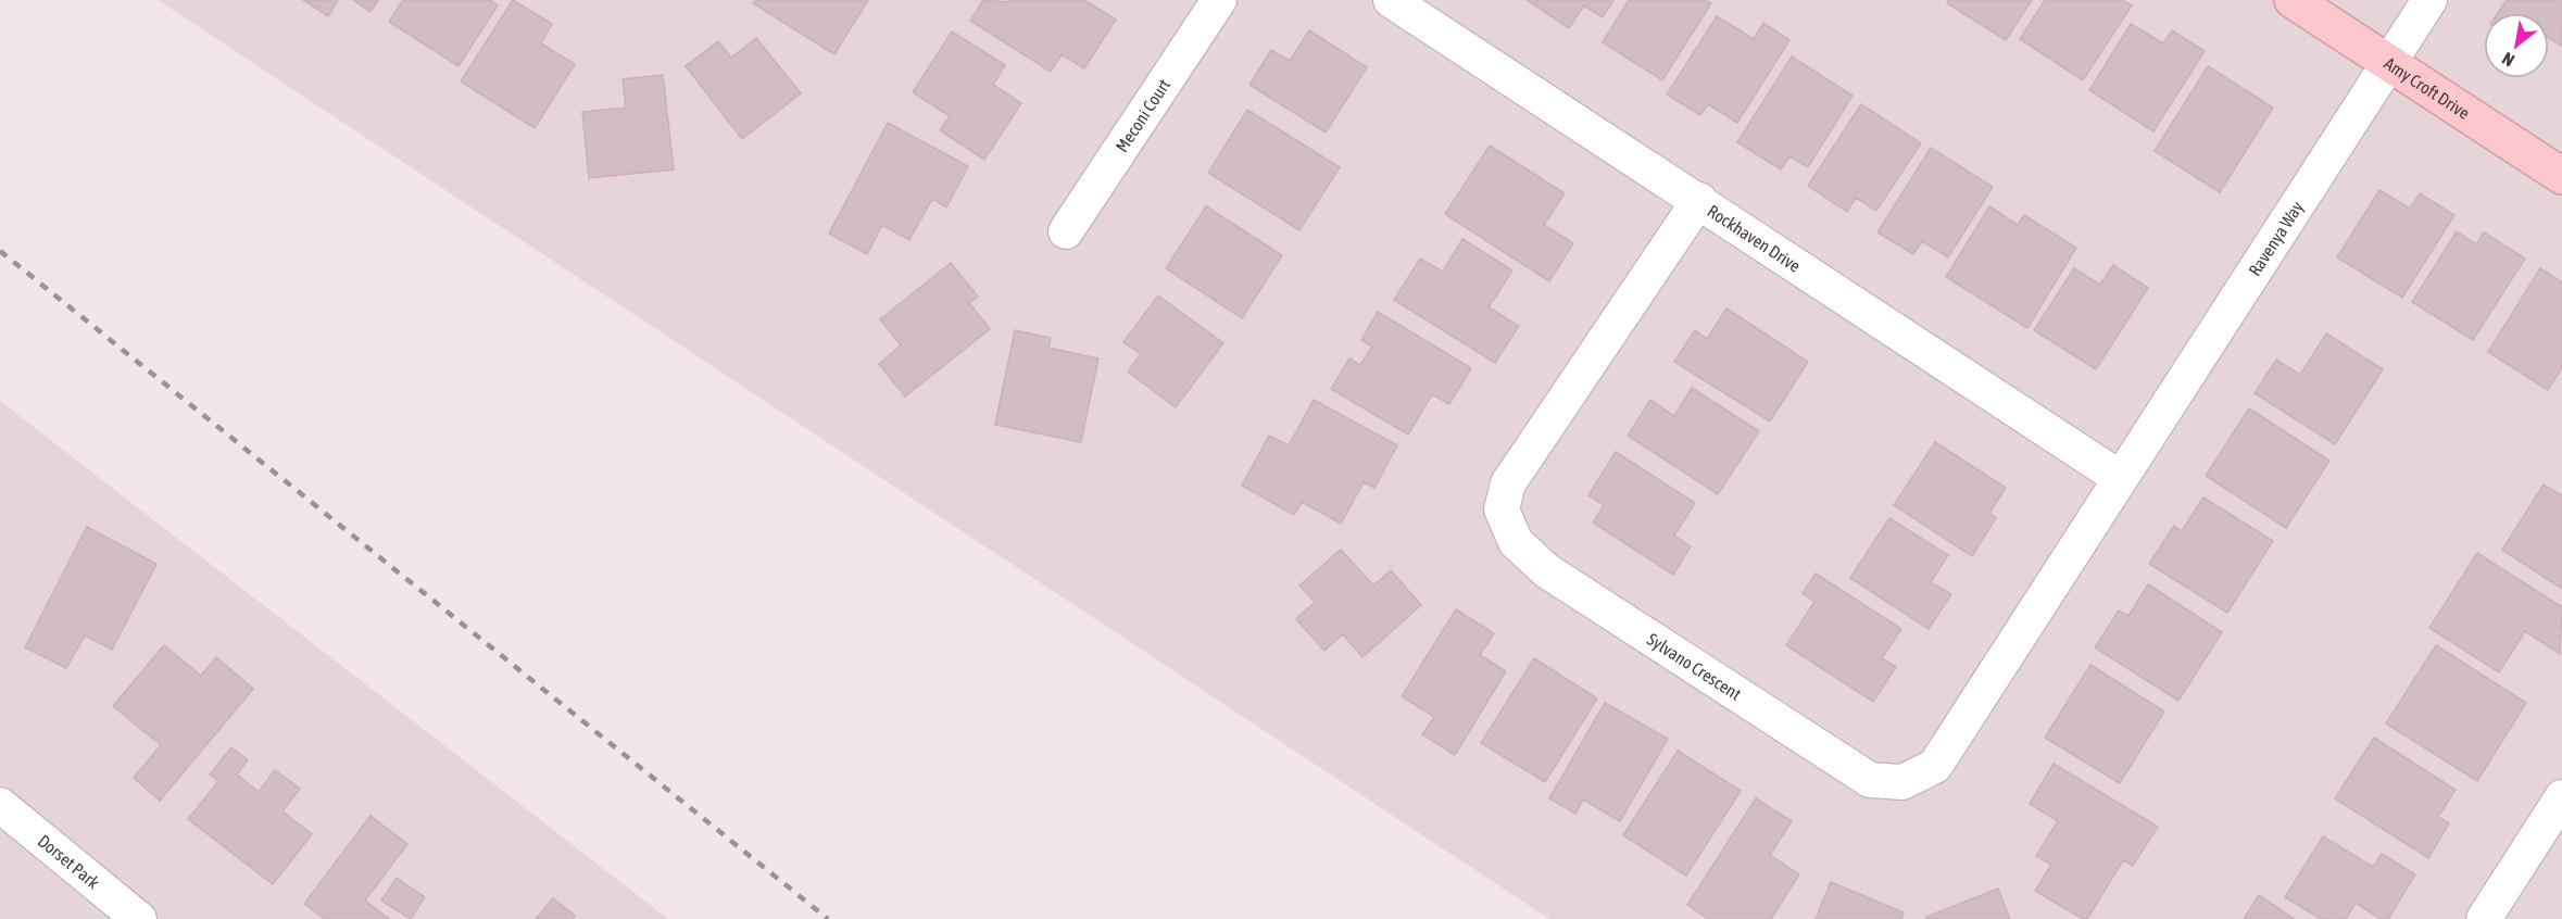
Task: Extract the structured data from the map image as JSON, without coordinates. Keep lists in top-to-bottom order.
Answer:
{
  "streets": {
    "street": [
      "Amy Croft Drive",
      "Meconi Court",
      "Rockhaven Drive",
      "Ravenya Way",
      "Sylvano Crescent",
      "Dorset Park"
    ]
  },
  "crossings": [
    ["Amy Croft Drive", "Ravenya Way"],
    ["Rockhaven Drive", "Ravenya Way"],
    ["Rockhaven Drive", "Sylvano Crescent"],
    ["Ravenya Way", "Sylvano Crescent"]
  ],
  "north": "bottom left"
}
